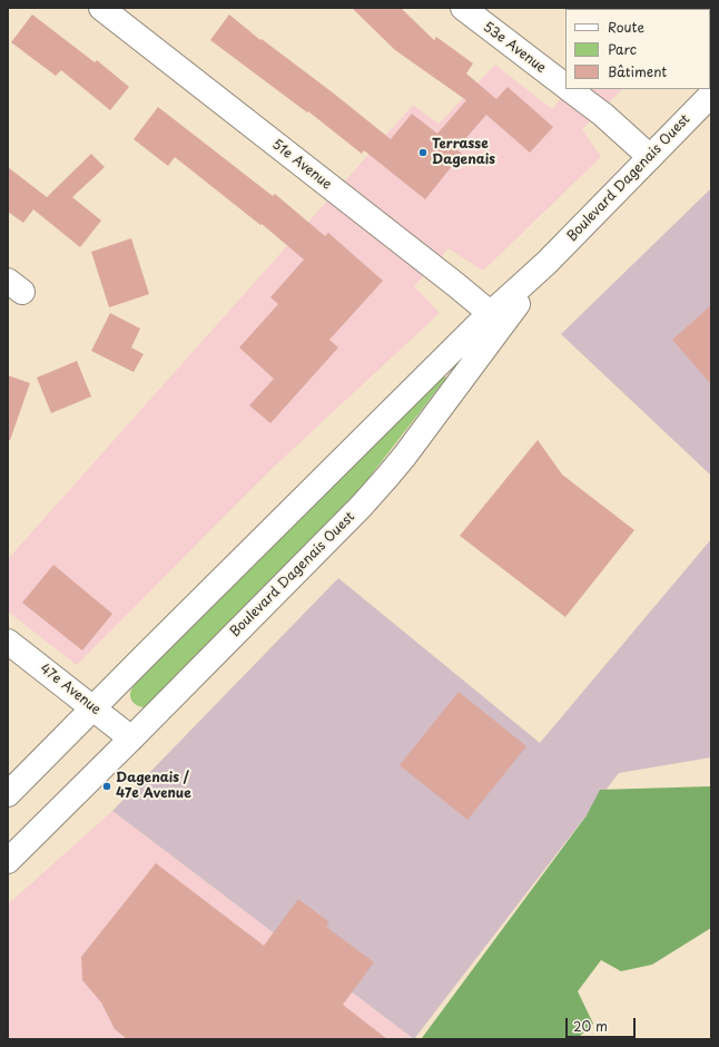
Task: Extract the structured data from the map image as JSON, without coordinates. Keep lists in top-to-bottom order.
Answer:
{
  "streets": {
    "main road": [
      "53e Avenue",
      "51e Avenue",
      "Boulevard Dagenais Ouest",
      "47e Avenue"
    ]
  },
  "crossings": [
    ["53e Avenue", "Boulevard Dagenais Ouest"],
    ["51e Avenue", "Boulevard Dagenais Ouest"],
    ["Boulevard Dagenais Ouest", "47e Avenue"]
  ],
  "places": ["Terrasse Dagenais", "Dagenais / 47e Avenue"],
  "legend": ["Route", "Parc", "Bâtiment"],
  "scale_bar": "20 m"
}
